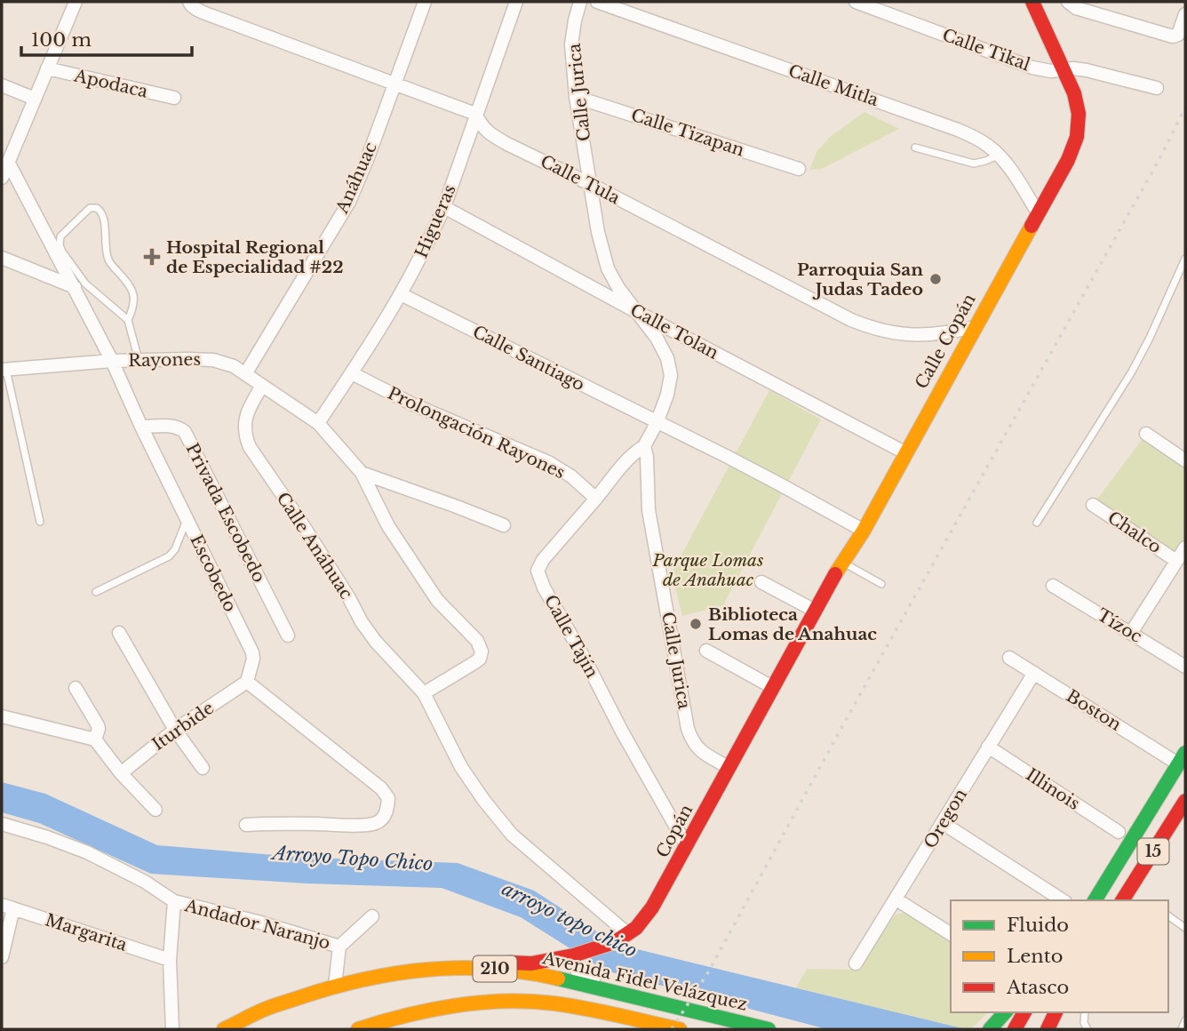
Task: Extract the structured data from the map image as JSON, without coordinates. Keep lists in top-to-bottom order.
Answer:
{
  "streets": {
    "main road": [
      "Calle Copán",
      "Copán",
      "15",
      "210",
      "Avenida Fidel Velázquez"
    ],
    "street": [
      "Calle Tikal",
      "Apodaca",
      "Calle Mitla",
      "Calle Jurica",
      "Calle Tizapan",
      "Anáhuac",
      "Calle Tula",
      "Higueras",
      "Calle Tolan",
      "Calle Santiago",
      "Rayones",
      "Prolongación Rayones",
      "Privada Escobedo",
      "Chalco",
      "Calle Anáhuac",
      "Escobedo",
      "Tízoc",
      "Calle Tajín",
      "Boston",
      "Iturbide",
      "Illinois",
      "Oregon",
      "Andador Naranjo",
      "Margarita"
    ]
  },
  "crossings": [
    ["Calle Tikal", "Calle Copán"],
    ["Calle Mitla", "Calle Copán"],
    ["Calle Jurica", "Calle Tizapan"],
    ["Calle Jurica", "Calle Tula"],
    ["Calle Jurica", "Calle Tolan"],
    ["Calle Jurica", "Calle Santiago"],
    ["Calle Jurica", "Calle Tajín"],
    ["Calle Jurica", "Copán"],
    ["Anáhuac", "Calle Tula"],
    ["Anáhuac", "Rayones"],
    ["Calle Tula", "Higueras"],
    ["Calle Tula", "Calle Copán"],
    ["Higueras", "Calle Tolan"],
    ["Higueras", "Calle Santiago"],
    ["Higueras", "Rayones"],
    ["Higueras", "Prolongación Rayones"],
    ["Calle Tolan", "Calle Copán"],
    ["Calle Copán", "Calle Santiago"],
    ["Calle Copán", "Copán"],
    ["Rayones", "Calle Anáhuac"],
    ["Rayones", "Escobedo"],
    ["Prolongación Rayones", "Calle Tajín"],
    ["Privada Escobedo", "Escobedo"],
    ["Calle Anáhuac", "Copán"],
    ["Escobedo", "Iturbide"],
    ["Calle Tajín", "Copán"],
    ["Boston", "Oregon"],
    ["Boston", "15"],
    ["Illinois", "Oregon"],
    ["Copán", "Avenida Fidel Velázquez"],
    ["Andador Naranjo", "Avenida Fidel Velázquez"]
  ],
  "water": ["Arroyo Topo Chico", "arroyo topo chico"],
  "parks": ["Parque Lomas de Anahuac"],
  "places": {
    "health": ["Hospital Regional de Especialidad #22"],
    "other": ["Parroquia San Judas Tadeo", "Biblioteca Lomas de Anahuac"]
  },
  "legend": ["Fluido", "Lento", "Atasco"],
  "scale_bar": "100 m"
}
